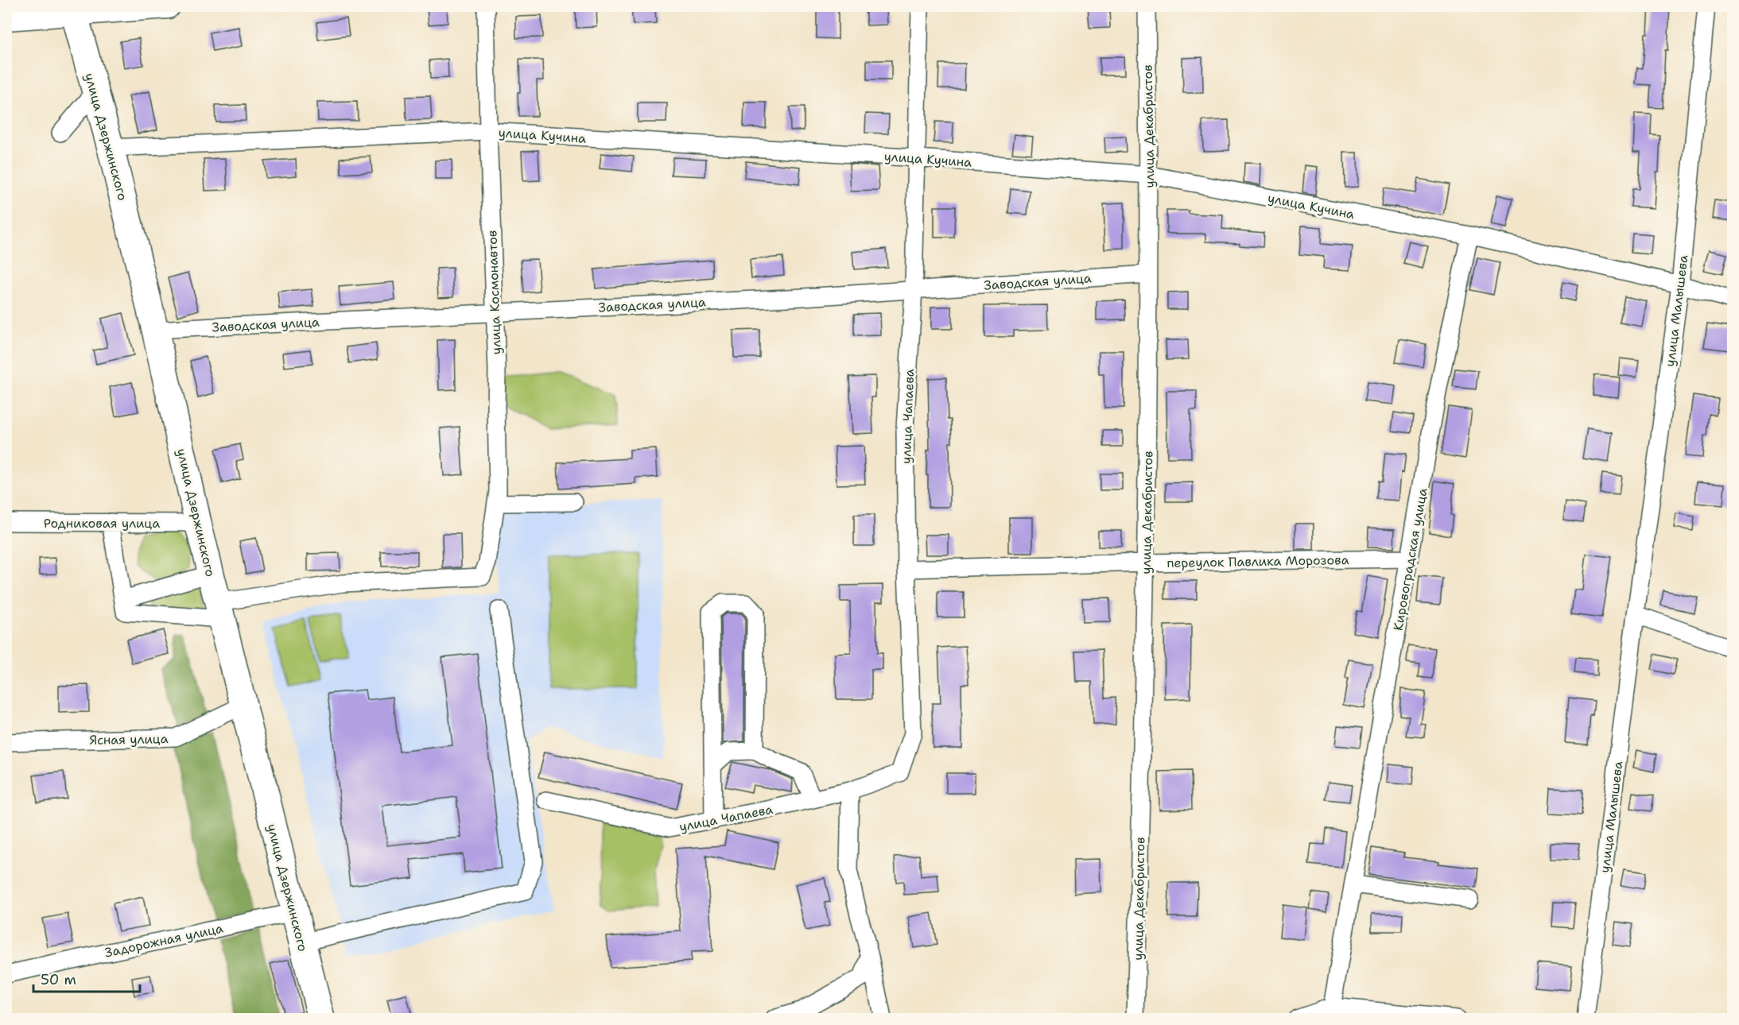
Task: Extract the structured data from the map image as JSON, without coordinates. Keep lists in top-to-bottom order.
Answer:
{
  "streets": {
    "main road": ["улица Дзержинского"],
    "street": [
      "улица Декабристов",
      "улица Кучина",
      "Заводская улица",
      "улица Космонавтов",
      "улица Малышева",
      "улица Чапаева",
      "Родниковая улица",
      "Кировоградская улица",
      "переулок Павлика Морозова",
      "Ясная улица",
      "Задорожная улица"
    ]
  },
  "crossings": [
    ["улица Декабристов", "улица Кучина"],
    ["улица Декабристов", "Заводская улица"],
    ["улица Декабристов", "переулок Павлика Морозова"],
    ["улица Кучина", "улица Дзержинского"],
    ["улица Кучина", "улица Космонавтов"],
    ["улица Кучина", "улица Малышева"],
    ["улица Кучина", "улица Чапаева"],
    ["улица Кучина", "Кировоградская улица"],
    ["улица Дзержинского", "Заводская улица"],
    ["улица Дзержинского", "улица Космонавтов"],
    ["улица Дзержинского", "Родниковая улица"],
    ["улица Дзержинского", "Ясная улица"],
    ["улица Дзержинского", "Задорожная улица"],
    ["Заводская улица", "улица Космонавтов"],
    ["Заводская улица", "улица Чапаева"],
    ["улица Чапаева", "переулок Павлика Морозова"],
    ["Кировоградская улица", "переулок Павлика Морозова"]
  ],
  "scale_bar": "50 m"
}
